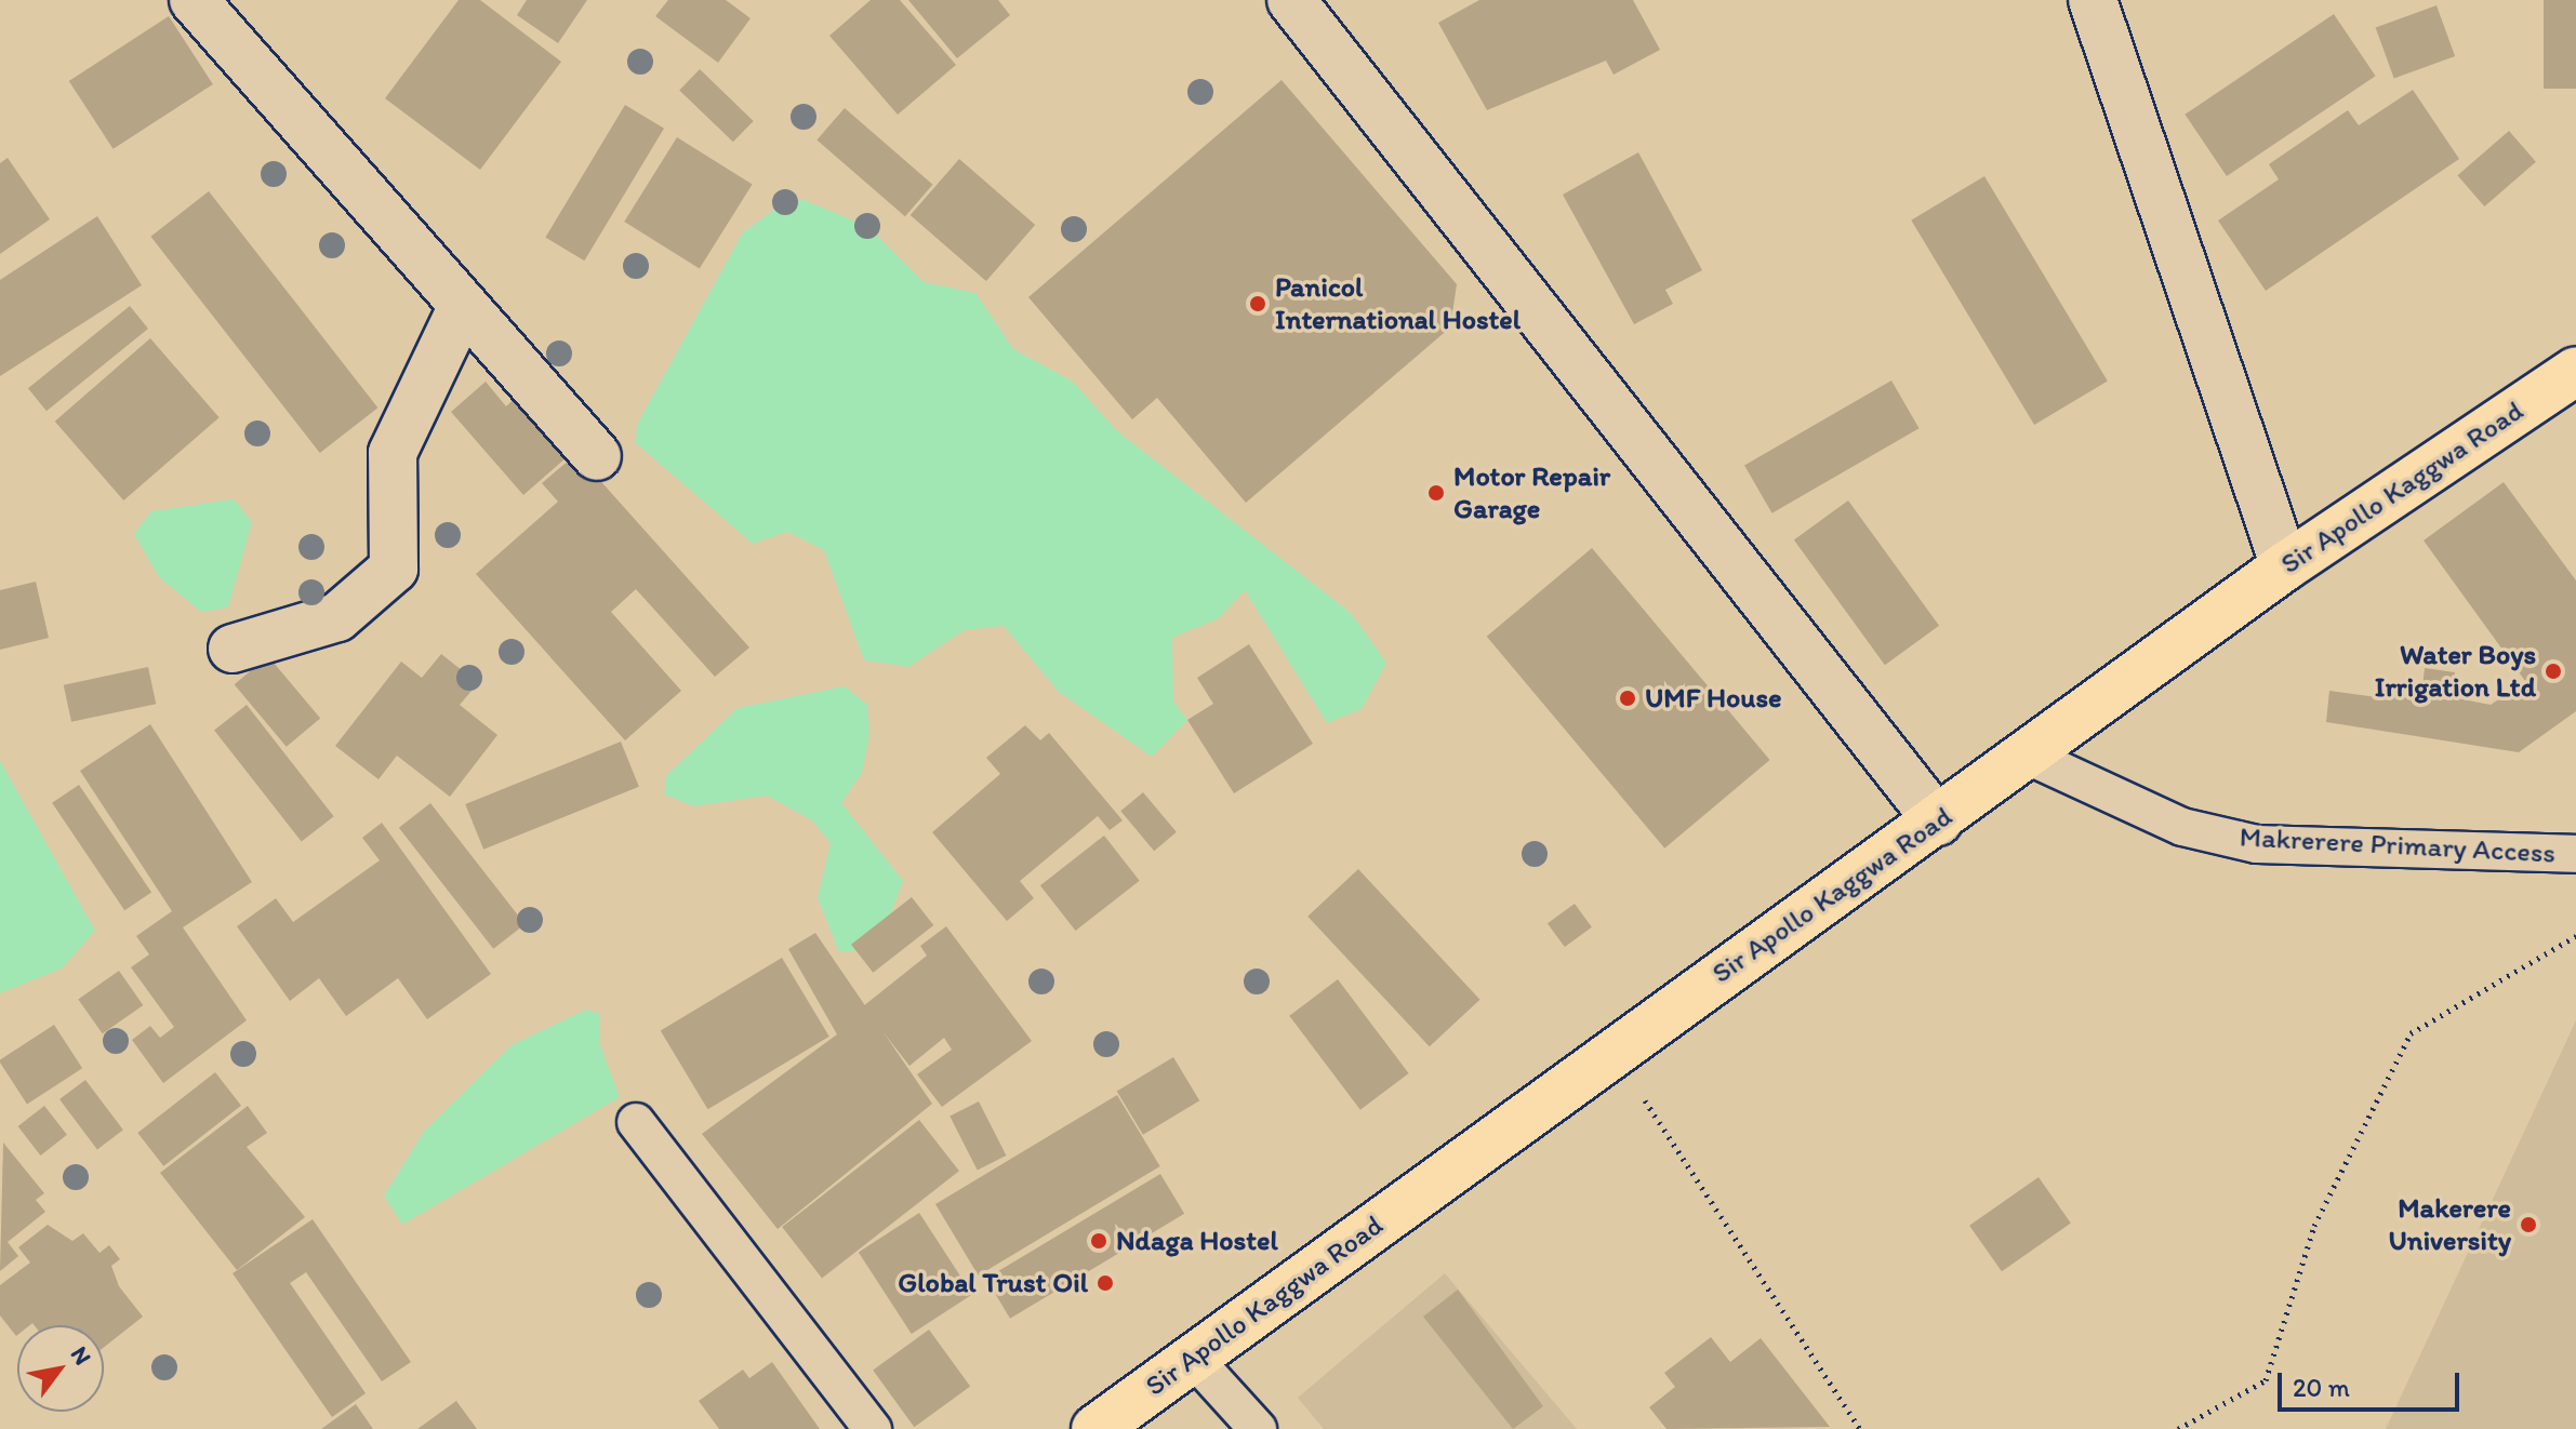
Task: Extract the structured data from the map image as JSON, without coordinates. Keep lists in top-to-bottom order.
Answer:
{
  "streets": {
    "main road": ["Sir Apollo Kaggwa Road"],
    "lane": ["Makrerere Primary Access"]
  },
  "crossings": [
    ["Sir Apollo Kaggwa Road", "Makrerere Primary Access"]
  ],
  "places": [
    "Panicol International Hostel",
    "Motor Repair Garage",
    "Water Boys Irrigation Ltd",
    "UMF House",
    "Makerere University",
    "Ndaga Hostel",
    "Global Trust Oil"
  ],
  "scale_bar": "20 m",
  "north": "top right"
}
